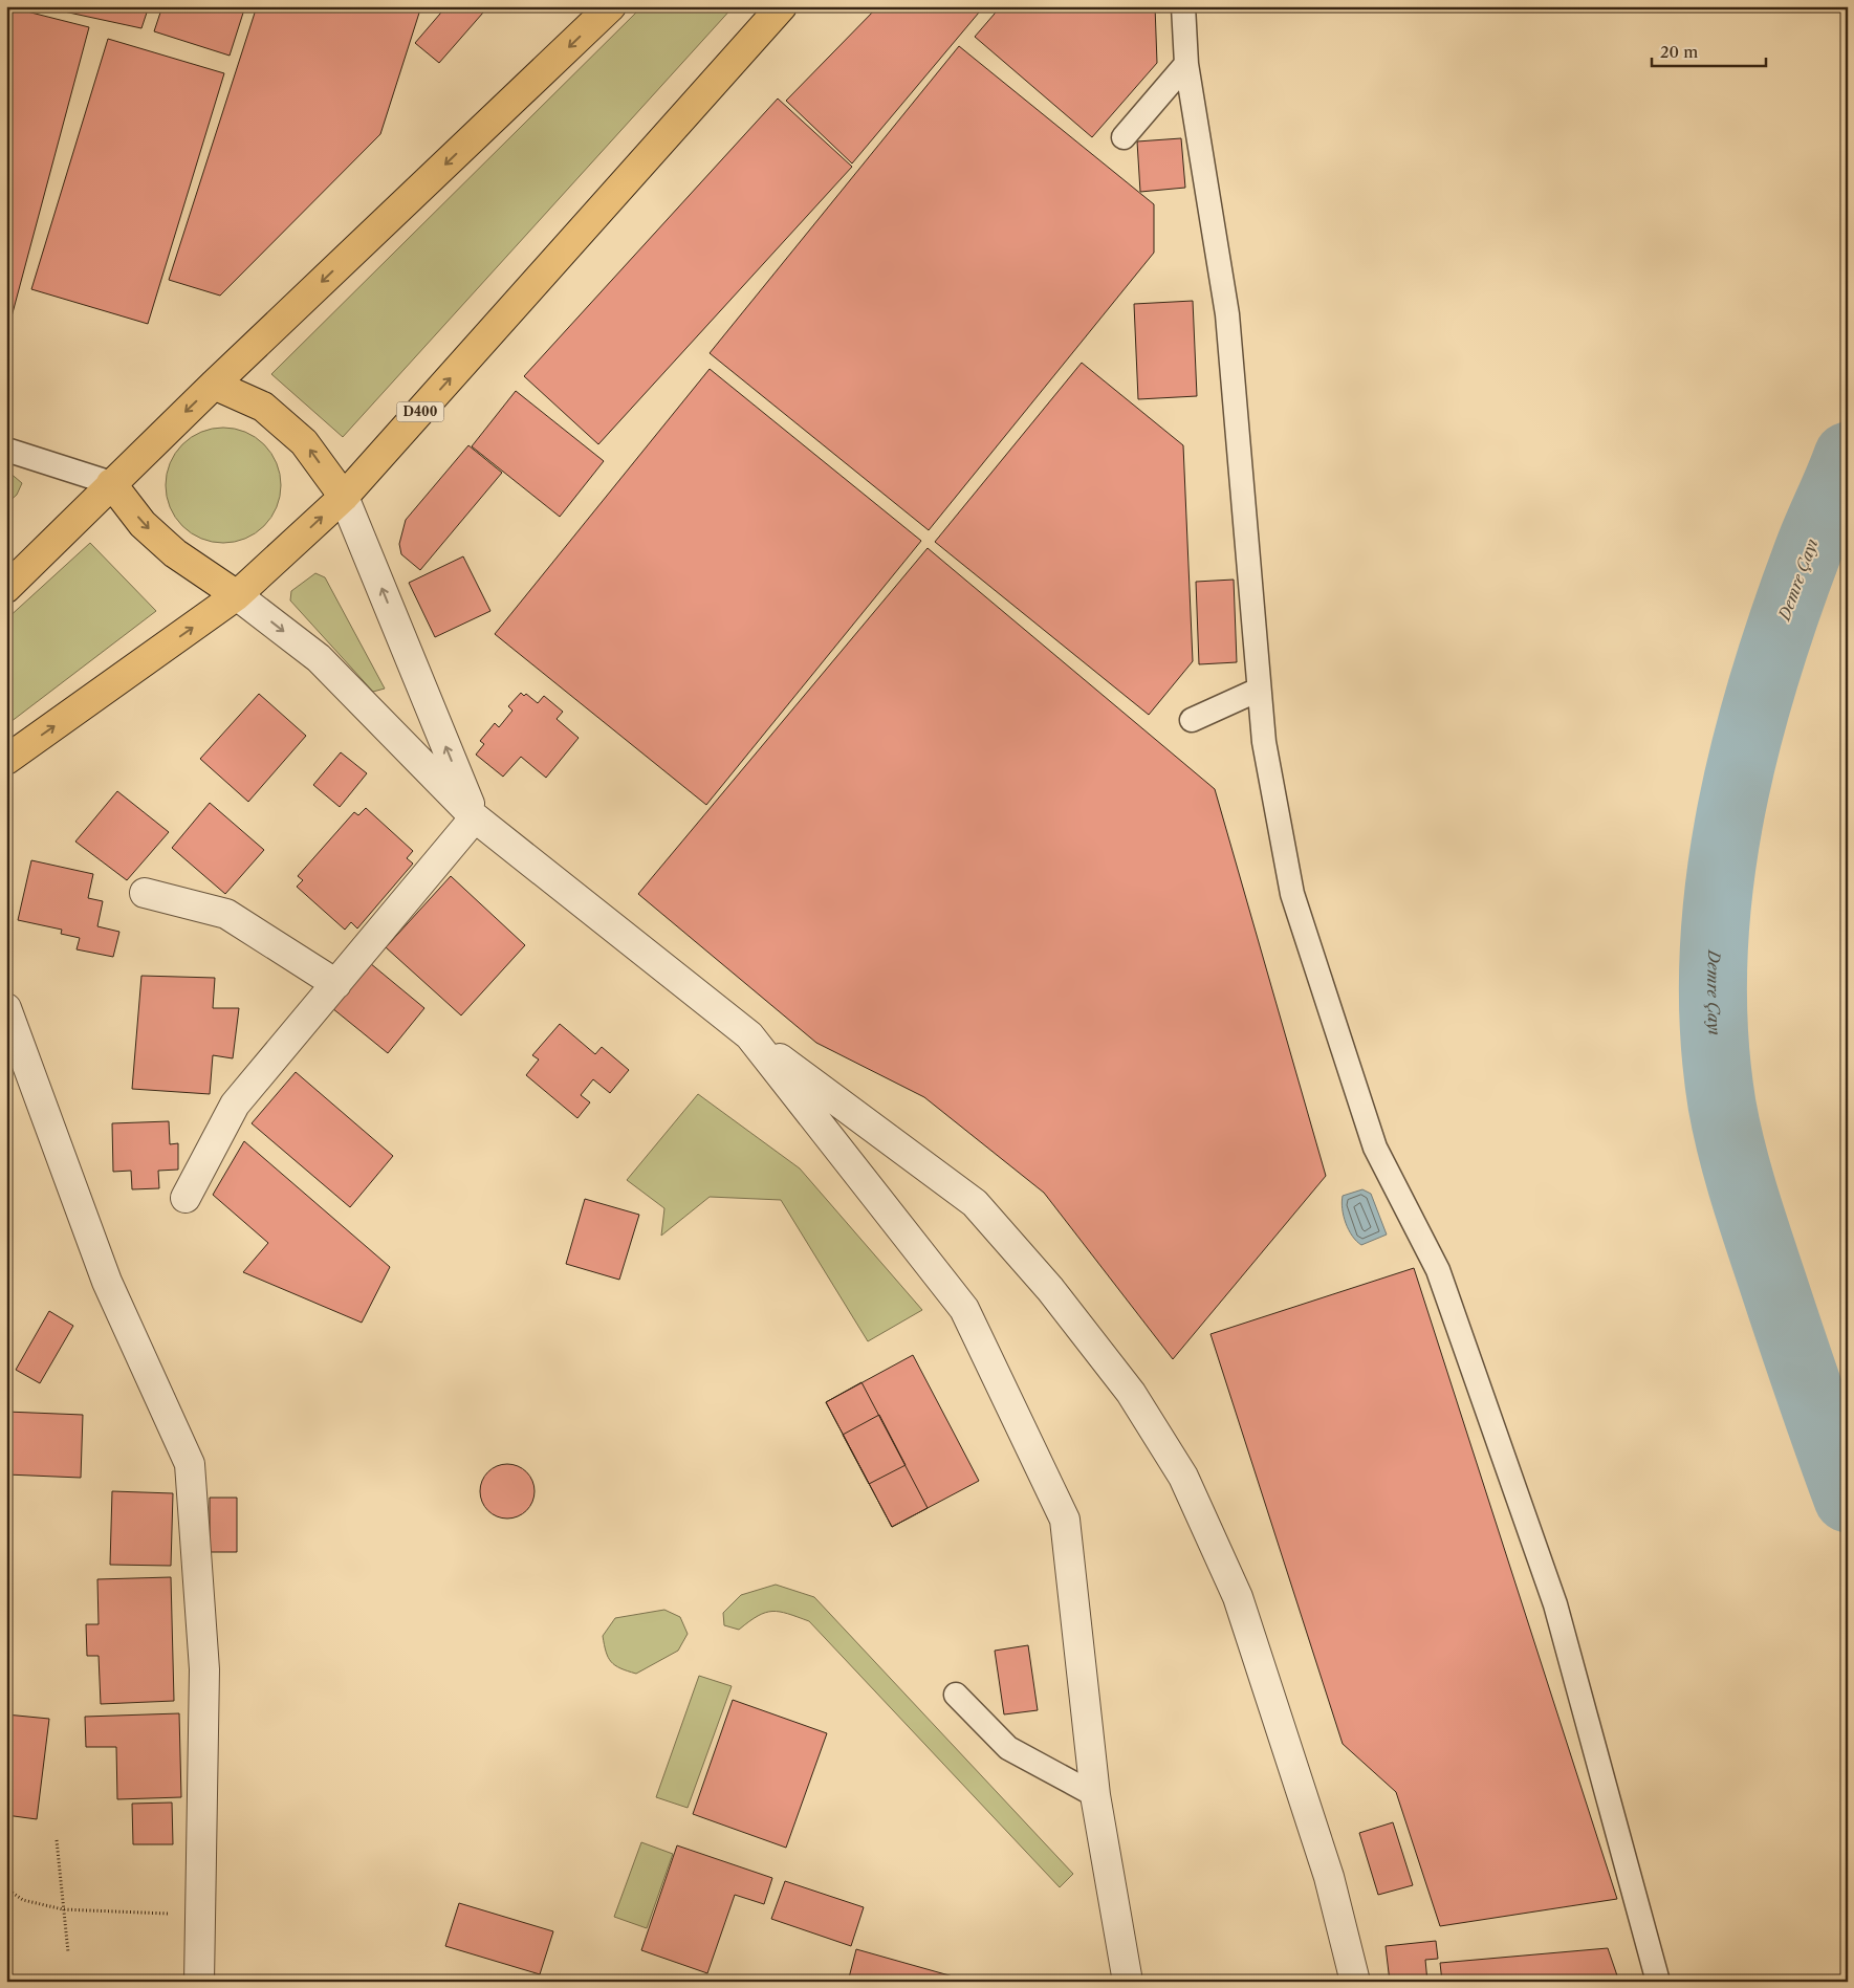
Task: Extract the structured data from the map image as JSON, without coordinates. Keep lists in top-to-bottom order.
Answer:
{
  "streets": {
    "highway": ["D400"]
  },
  "water": ["Demre Çayı"],
  "scale_bar": "20 m"
}
